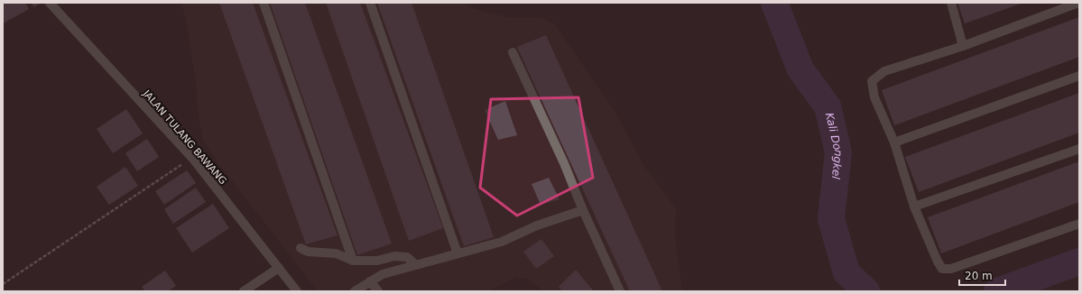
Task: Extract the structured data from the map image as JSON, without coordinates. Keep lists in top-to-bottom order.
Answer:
{
  "streets": {
    "street": ["JALAN TULANG BAWANG"]
  },
  "water": ["Kali Dongkel"],
  "scale_bar": "20 m"
}
